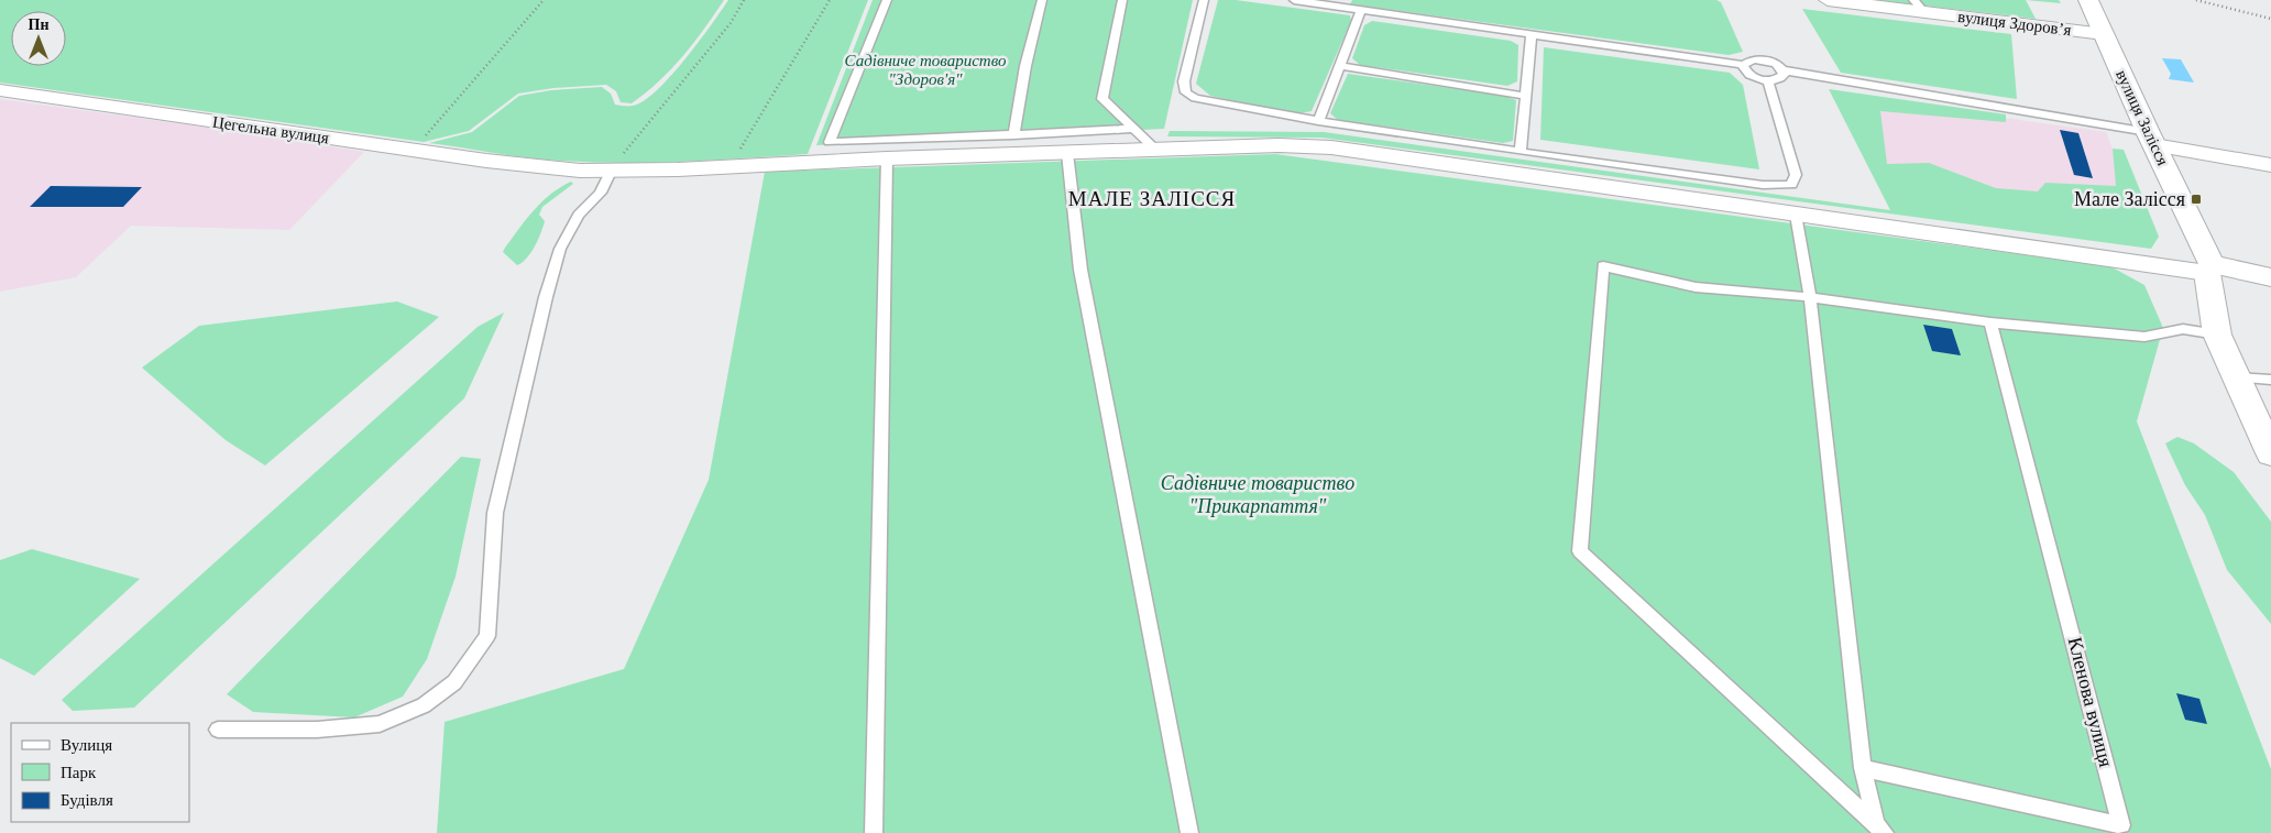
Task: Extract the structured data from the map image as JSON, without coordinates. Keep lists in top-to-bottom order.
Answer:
{
  "streets": {
    "main road": ["вулиця Залісся"],
    "street": ["вулиця Здоровʼя", "Цегельна вулиця"],
    "lane": ["Кленова вулиця"]
  },
  "crossings": [
    ["вулиця Здоровʼя", "вулиця Залісся"],
    ["вулиця Залісся", "Цегельна вулиця"]
  ],
  "districts": ["МАЛЕ ЗАЛІССЯ"],
  "parks": ["Садівниче товариство \"Здоров'я\"", "Садівниче товариство \"Прикарпаття\""],
  "places": {
    "transit": ["Мале Залісся"]
  },
  "legend": ["Вулиця", "Парк", "Будівля"],
  "north": "top"
}
